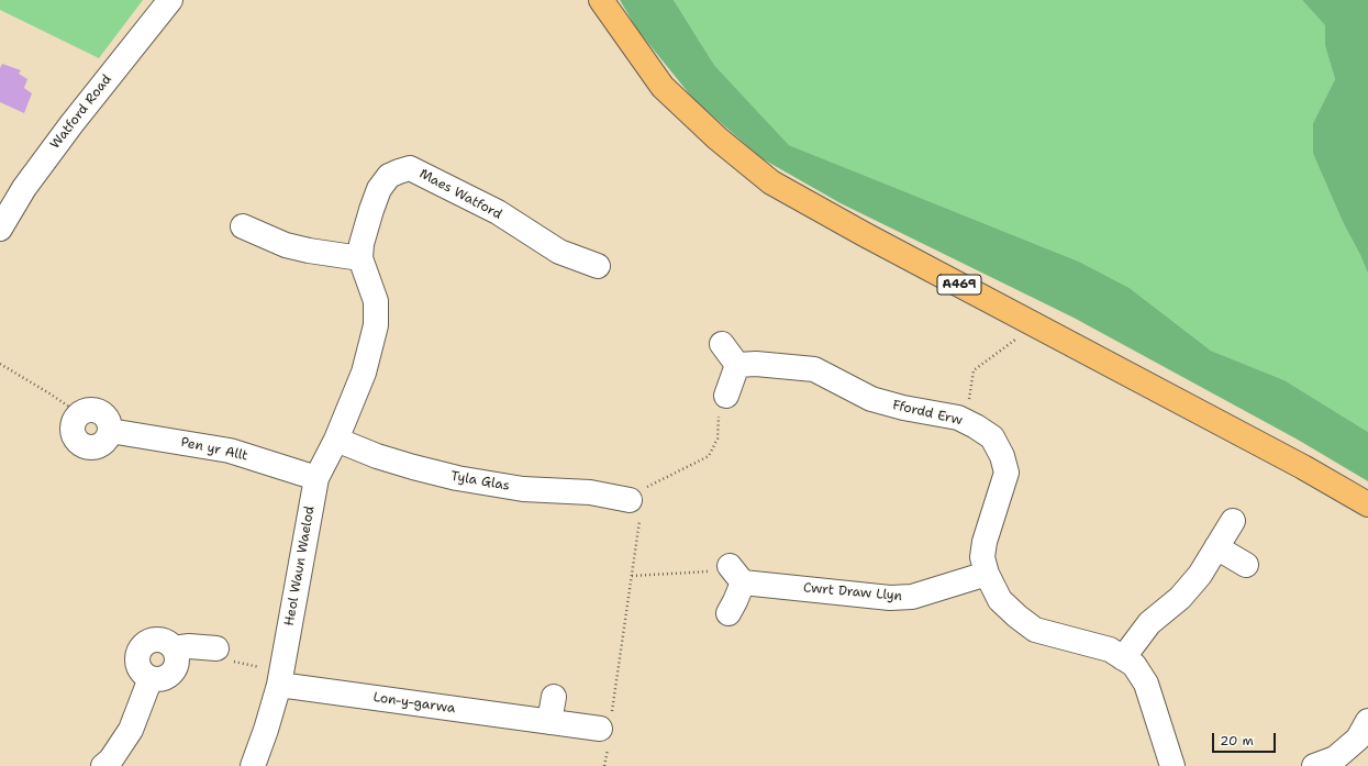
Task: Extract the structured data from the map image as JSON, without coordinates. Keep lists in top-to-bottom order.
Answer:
{
  "streets": {
    "main road": ["A469"],
    "street": [
      "Watford Road",
      "Maes Watford",
      "Ffordd Erw",
      "Pen yr Allt",
      "Tyla Glas",
      "Heol Waun Waelod",
      "Cwrt Draw Llyn",
      "Lon-y-garwa"
    ]
  },
  "crossings": [
    ["Maes Watford", "Heol Waun Waelod"],
    ["Ffordd Erw", "Cwrt Draw Llyn"],
    ["Pen yr Allt", "Heol Waun Waelod"],
    ["Tyla Glas", "Heol Waun Waelod"],
    ["Heol Waun Waelod", "Lon-y-garwa"]
  ],
  "scale_bar": "20 m"
}
